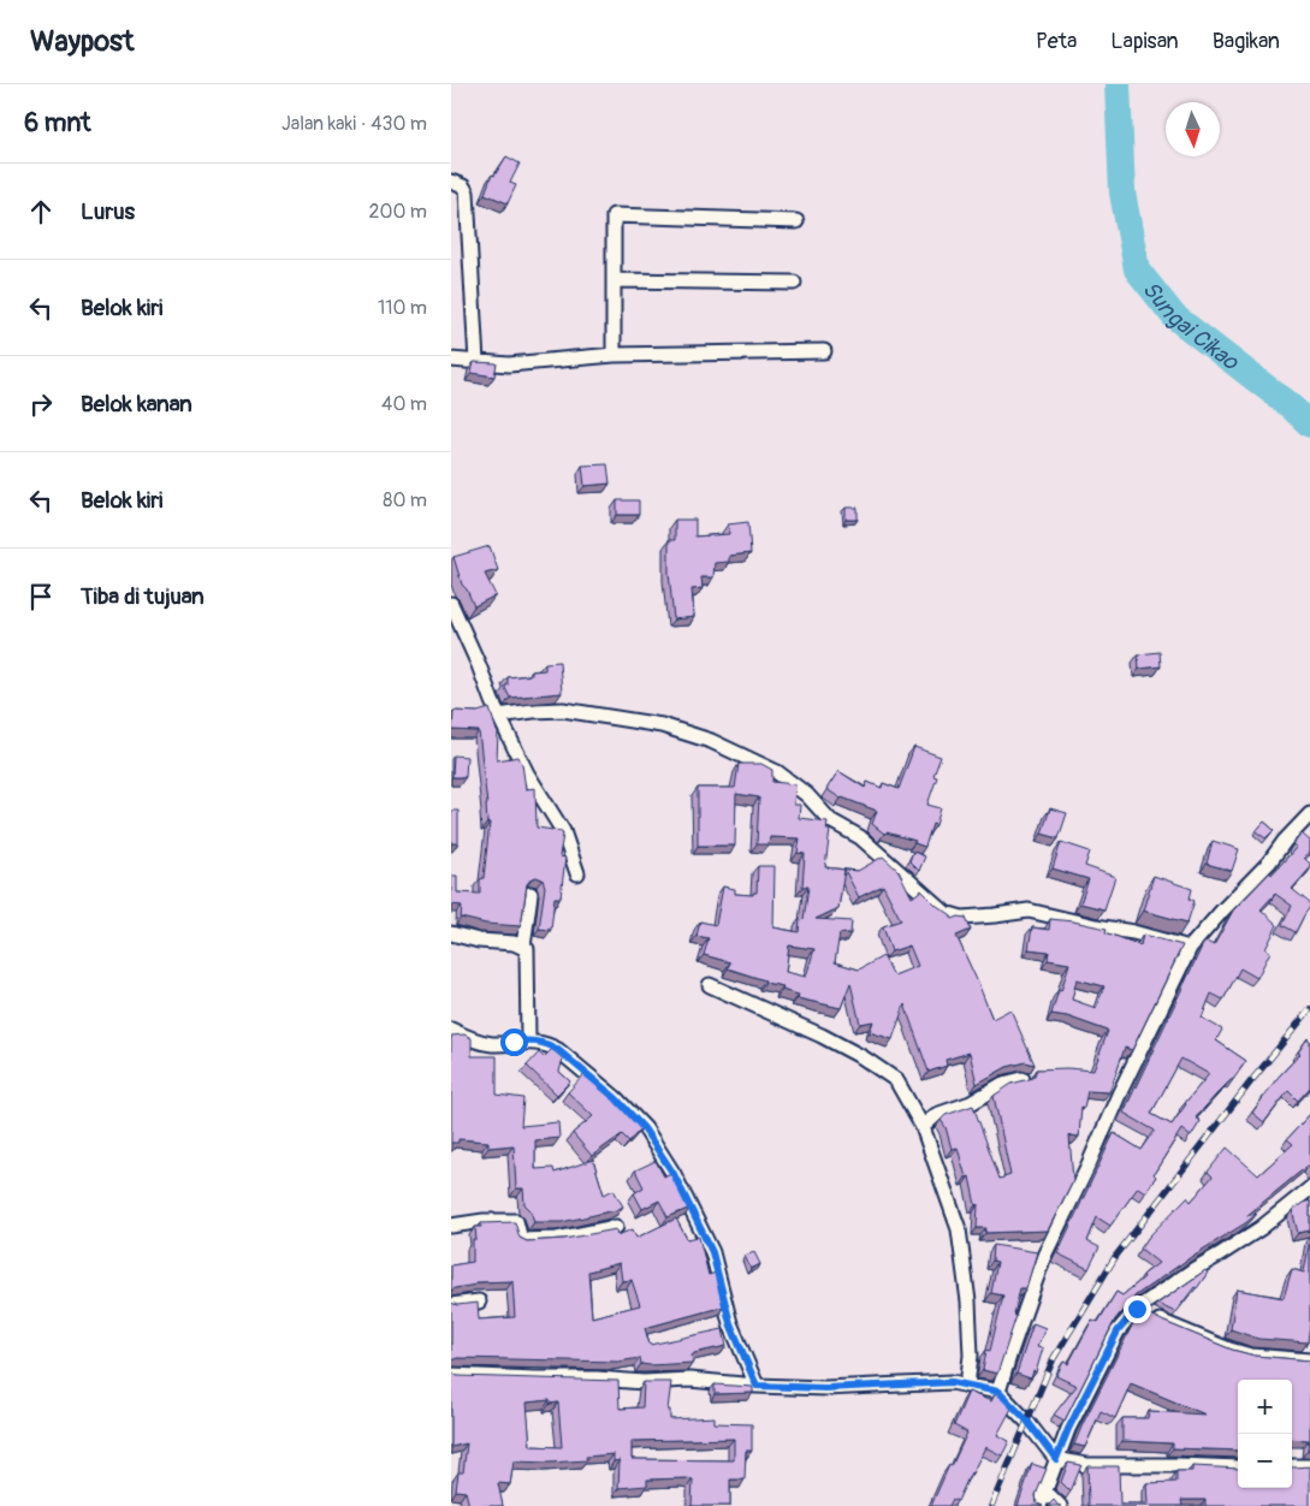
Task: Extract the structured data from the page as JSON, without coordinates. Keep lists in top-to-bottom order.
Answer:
{
  "water": ["Sungai Cikao"],
  "north": "bottom",
  "page": {
    "header": "Waypost",
    "nav": ["Peta", "Lapisan", "Bagikan"],
    "heading": ["6 mnt", "Jalan kaki · 430 m"],
    "list": [
      ["Lurus", "200 m"],
      ["Belok kiri", "110 m"],
      ["Belok kanan", "40 m"],
      ["Belok kiri", "80 m"],
      "Tiba di tujuan"
    ],
    "map_buttons": ["+", "−"]
  }
}
